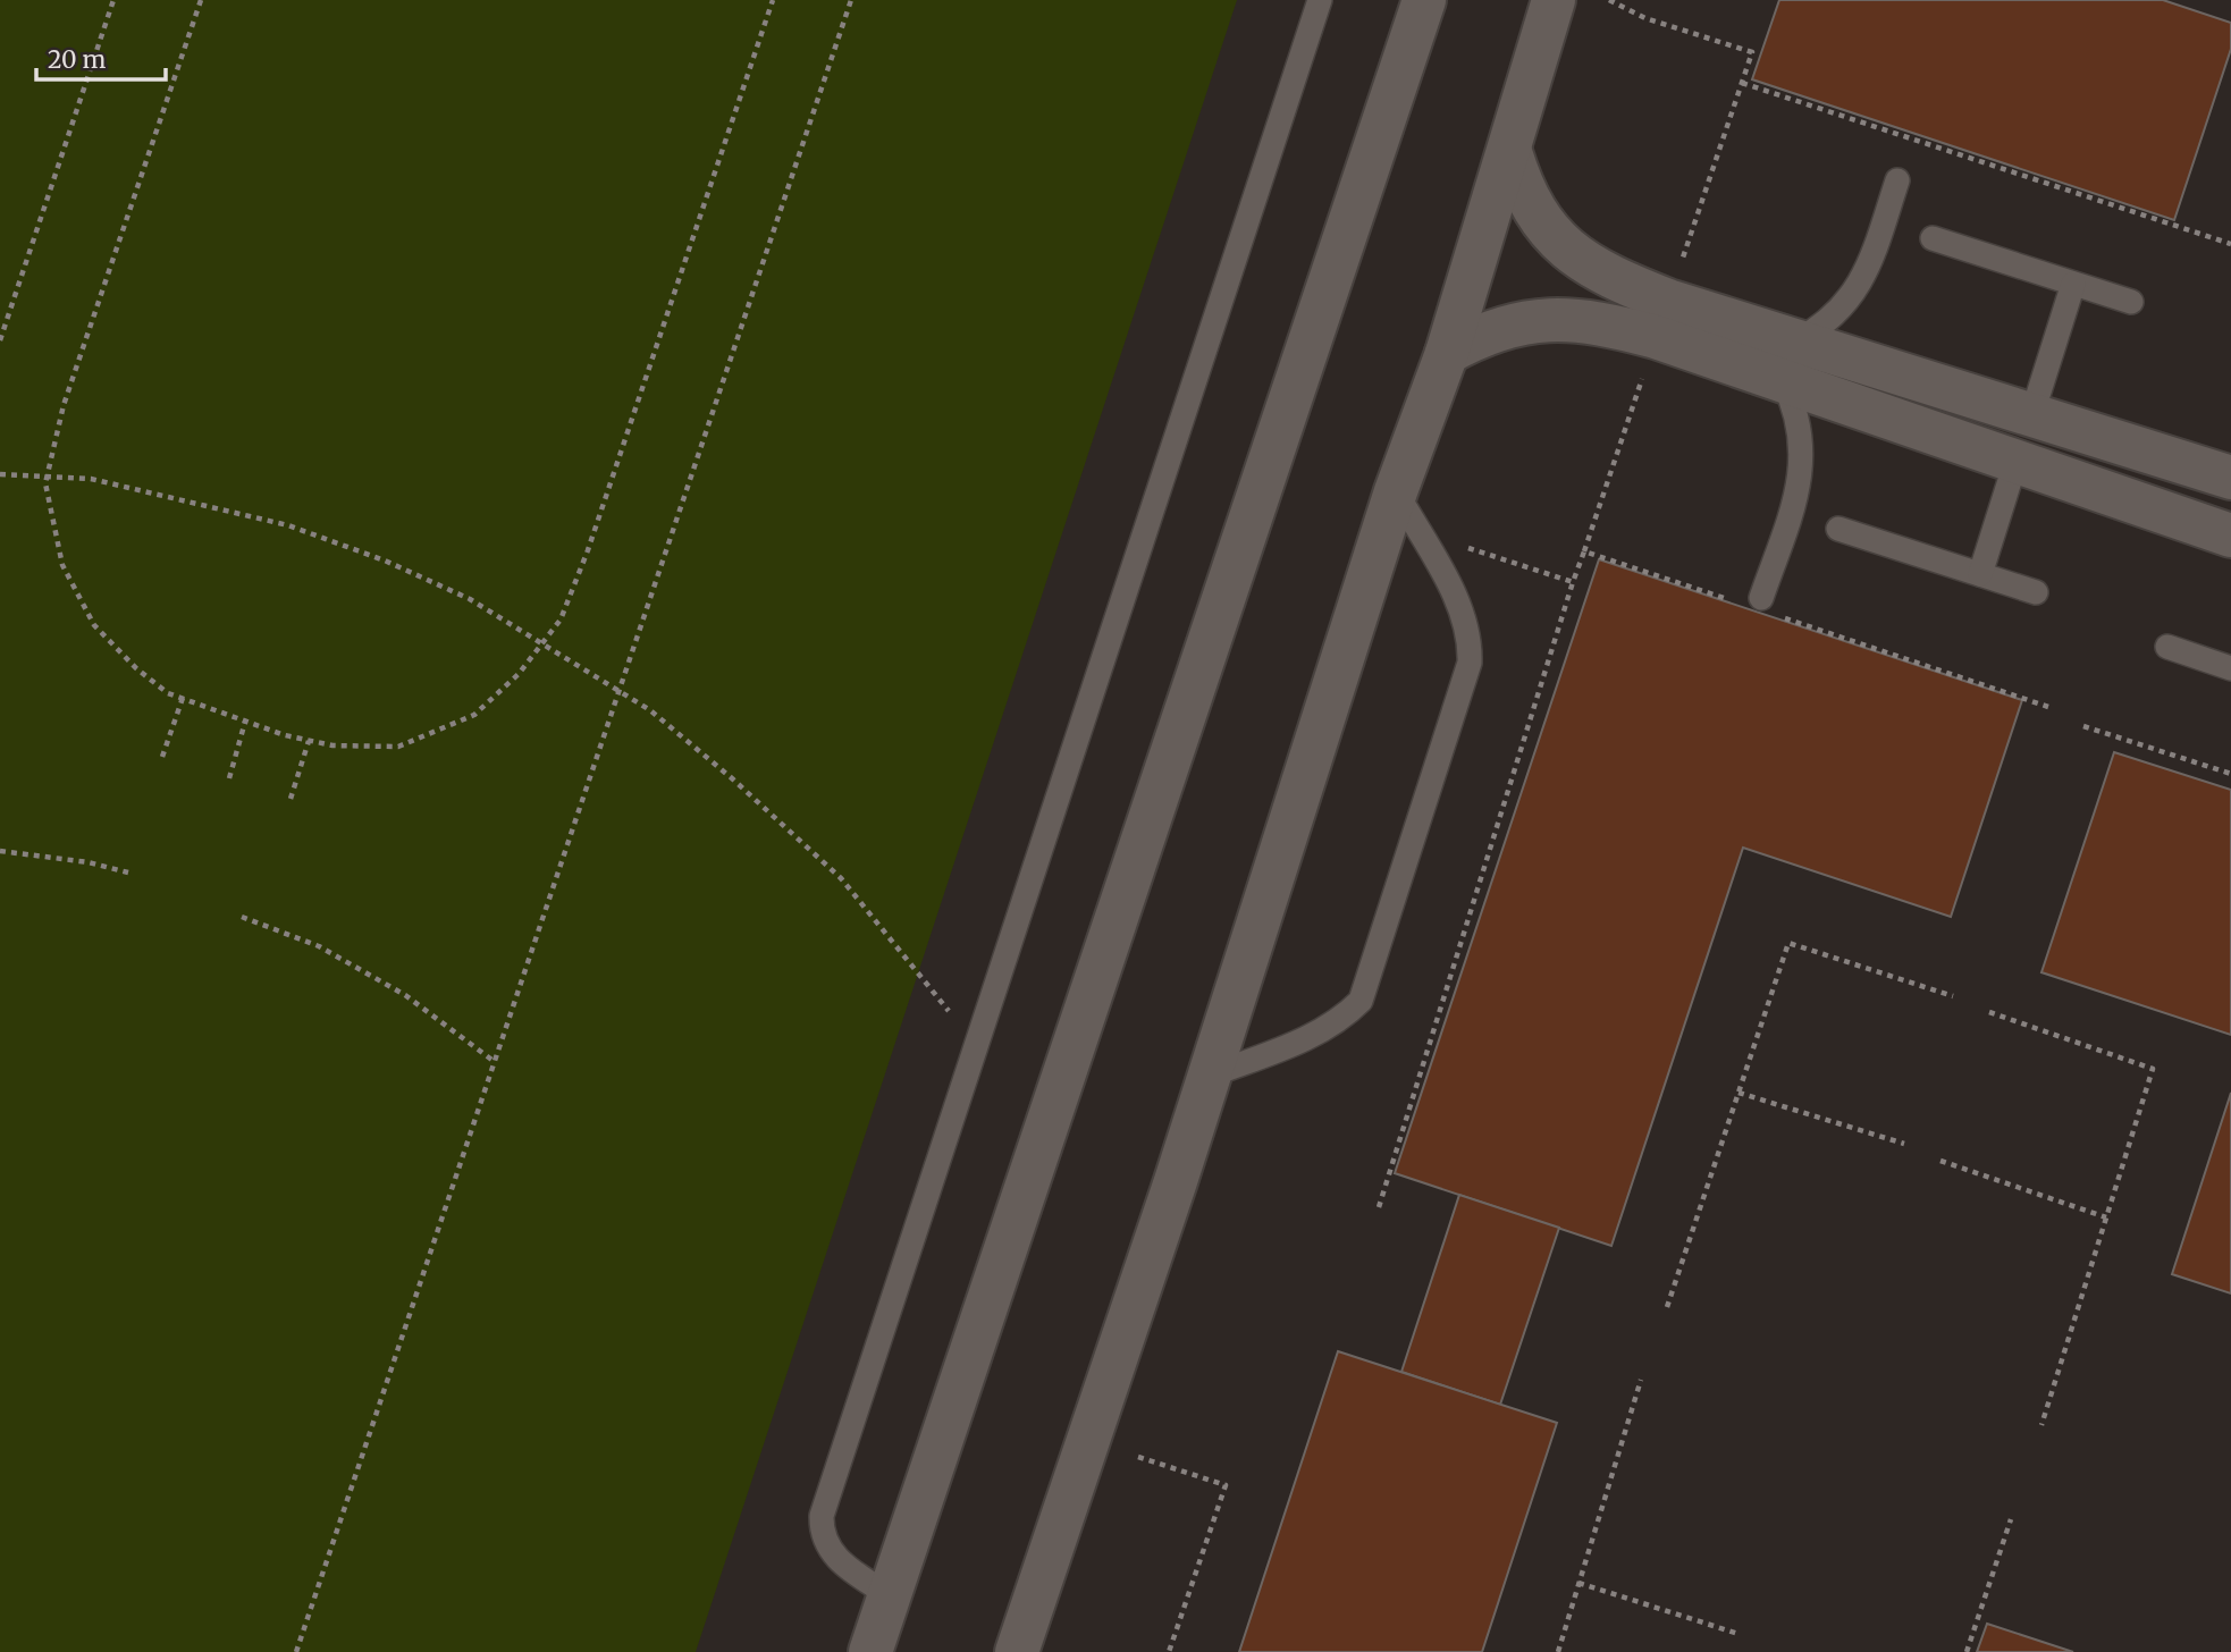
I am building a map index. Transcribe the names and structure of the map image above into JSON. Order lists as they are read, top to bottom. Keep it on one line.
{"scale_bar":"20 m"}
